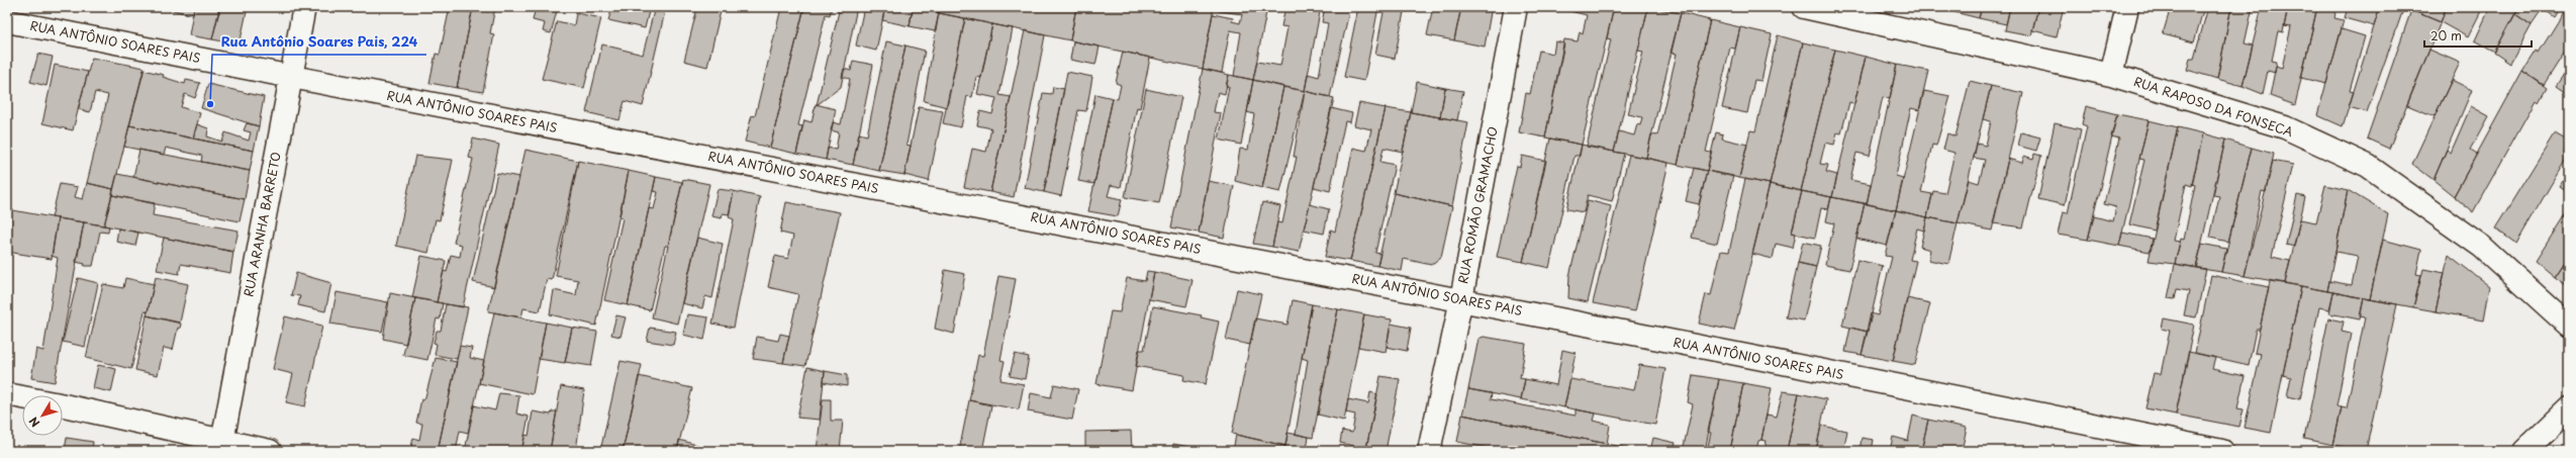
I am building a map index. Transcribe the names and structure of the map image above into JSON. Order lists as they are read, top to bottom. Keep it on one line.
{"streets":{"street":["RUA ANTÔNIO SOARES PAIS","RUA RAPOSO DA FONSECA","RUA ROMÃO GRAMACHO","RUA ARANHA BARRETO"]},"crossings":[["RUA ANTÔNIO SOARES PAIS","RUA ROMÃO GRAMACHO"],["RUA ANTÔNIO SOARES PAIS","RUA ARANHA BARRETO"]],"places":["Rua Antônio Soares Pais, 224"],"scale_bar":"20 m","north":"bottom left"}
